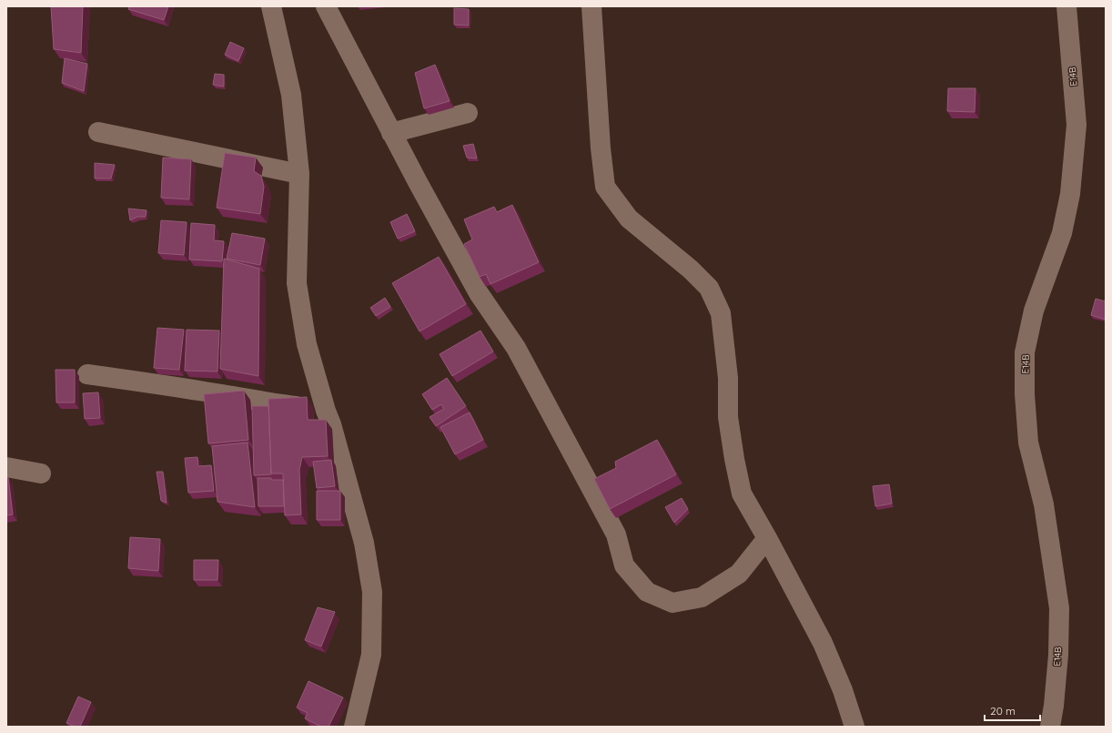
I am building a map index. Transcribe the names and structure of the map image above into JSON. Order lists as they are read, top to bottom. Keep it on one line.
{"streets":{"street":["E14B"]},"scale_bar":"20 m"}
